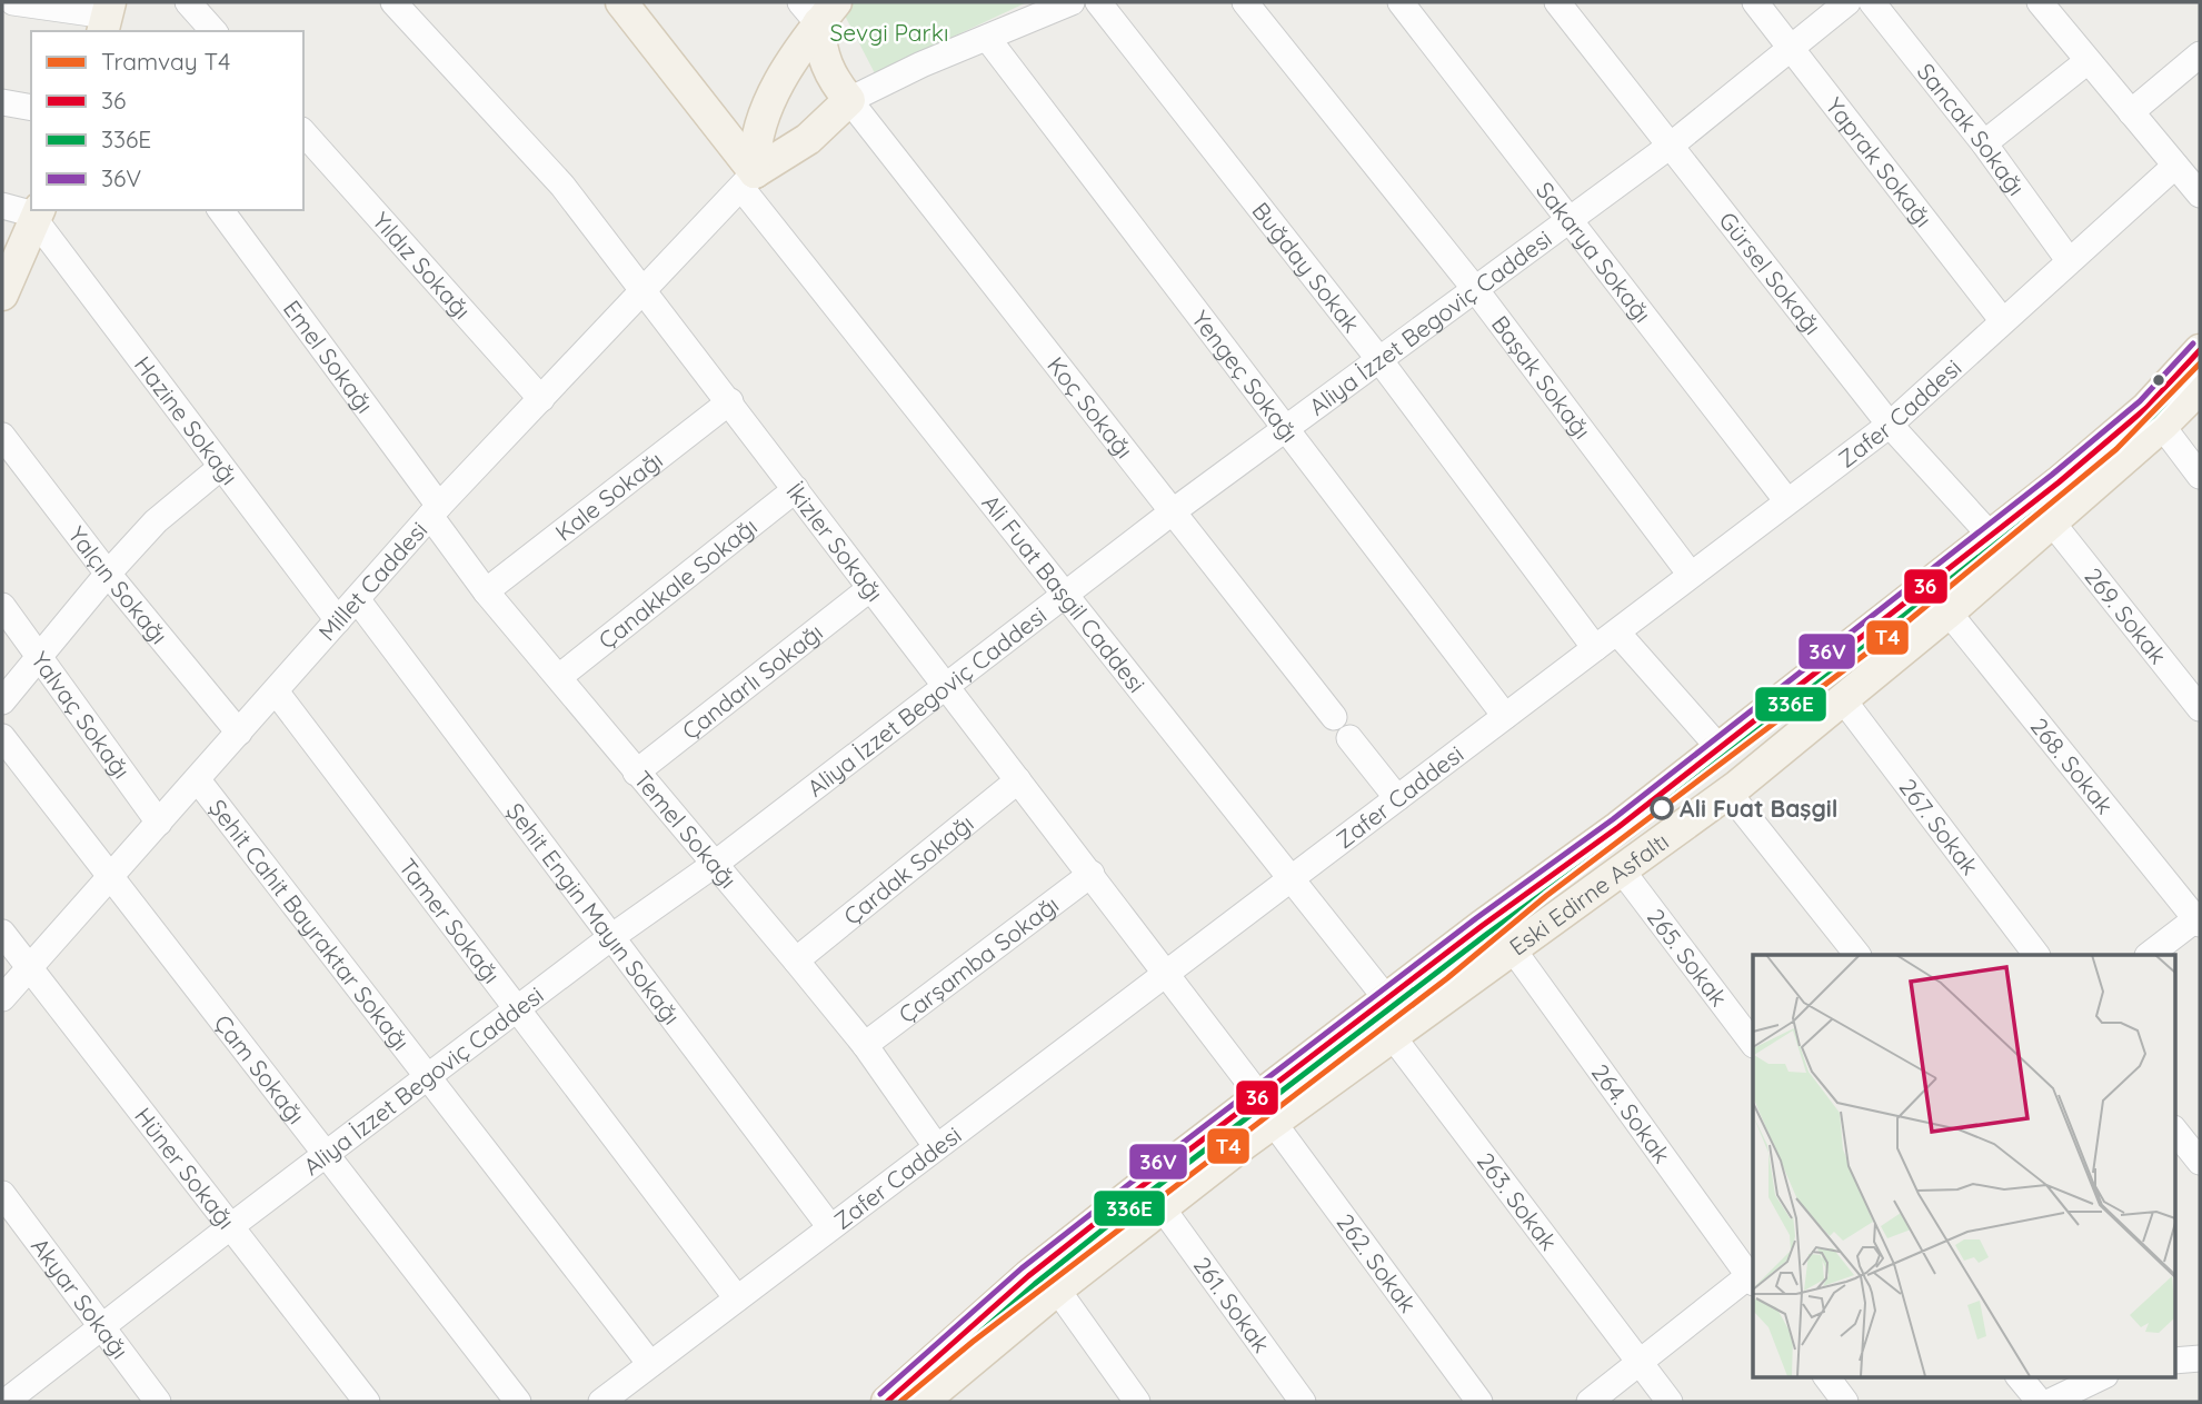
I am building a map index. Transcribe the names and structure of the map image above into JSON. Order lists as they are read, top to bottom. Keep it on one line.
{"streets":{"main road":["Ali Fuat Başgil Caddesi","Eski Edirne Asfaltı"],"street":["Sancak Sokağı","Yaprak Sokağı","Sakarya Sokağı","Yıldız Sokağı","Buğday Sokak","Gürsel Sokağı","Aliya İzzet Begoviç Caddesi","Emel Sokağı","Yengeç Sokağı","Başak Sokağı","Koç Sokağı","Zafer Caddesi","Hazine Sokağı","Kale Sokağı","İkizler Sokağı","Millet Caddesi","Çanakkale Sokağı","Yalçın Sokağı","269. Sokak","Çandarlı Sokağı","Yalvaç Sokağı","268. Sokak","267. Sokak","Temel Sokağı","Çardak Sokağı","Şehit Engin Mayın Sokağı","Tamer Sokağı","Şehit Cahit Bayraktar Sokağı","265. Sokak","Çarşamba Sokağı","Çam Sokağı","264. Sokak","Hüner Sokağı","263. Sokak","262. Sokak","Akyar Sokağı","261. Sokak"]},"crossings":[["Sancak Sokağı","Zafer Caddesi"],["Yaprak Sokağı","Aliya İzzet Begoviç Caddesi"],["Yaprak Sokağı","Zafer Caddesi"],["Sakarya Sokağı","Aliya İzzet Begoviç Caddesi"],["Sakarya Sokağı","Zafer Caddesi"],["Yıldız Sokağı","Millet Caddesi"],["Buğday Sokak","Aliya İzzet Begoviç Caddesi"],["Buğday Sokak","Zafer Caddesi"],["Gürsel Sokağı","Aliya İzzet Begoviç Caddesi"],["Gürsel Sokağı","Zafer Caddesi"],["Gürsel Sokağı","Eski Edirne Asfaltı"],["Aliya İzzet Begoviç Caddesi","Yengeç Sokağı"],["Aliya İzzet Begoviç Caddesi","Başak Sokağı"],["Aliya İzzet Begoviç Caddesi","Koç Sokağı"],["Aliya İzzet Begoviç Caddesi","İkizler Sokağı"],["Aliya İzzet Begoviç Caddesi","Ali Fuat Başgil Caddesi"],["Aliya İzzet Begoviç Caddesi","Temel Sokağı"],["Aliya İzzet Begoviç Caddesi","Şehit Engin Mayın Sokağı"],["Aliya İzzet Begoviç Caddesi","Tamer Sokağı"],["Aliya İzzet Begoviç Caddesi","Şehit Cahit Bayraktar Sokağı"],["Aliya İzzet Begoviç Caddesi","Çam Sokağı"],["Aliya İzzet Begoviç Caddesi","Hüner Sokağı"],["Aliya İzzet Begoviç Caddesi","Akyar Sokağı"],["Emel Sokağı","Millet Caddesi"],["Emel Sokağı","Temel Sokağı"],["Yengeç Sokağı","Zafer Caddesi"],["Başak Sokağı","Zafer Caddesi"],["Zafer Caddesi","İkizler Sokağı"],["Zafer Caddesi","Ali Fuat Başgil Caddesi"],["Zafer Caddesi","Temel Sokağı"],["Zafer Caddesi","Şehit Engin Mayın Sokağı"],["Zafer Caddesi","Tamer Sokağı"],["Zafer Caddesi","Şehit Cahit Bayraktar Sokağı"],["Hazine Sokağı","Millet Caddesi"],["Kale Sokağı","İkizler Sokağı"],["Kale Sokağı","Temel Sokağı"],["İkizler Sokağı","Millet Caddesi"],["İkizler Sokağı","Çanakkale Sokağı"],["İkizler Sokağı","Çandarlı Sokağı"],["İkizler Sokağı","Çardak Sokağı"],["İkizler Sokağı","Eski Edirne Asfaltı"],["İkizler Sokağı","Çarşamba Sokağı"],["İkizler Sokağı","262. Sokak"],["Millet Caddesi","Yalçın Sokağı"],["Millet Caddesi","Ali Fuat Başgil Caddesi"],["Millet Caddesi","Yalvaç Sokağı"],["Millet Caddesi","Temel Sokağı"],["Millet Caddesi","Şehit Engin Mayın Sokağı"],["Millet Caddesi","Tamer Sokağı"],["Millet Caddesi","Şehit Cahit Bayraktar Sokağı"],["Millet Caddesi","Çam Sokağı"],["Millet Caddesi","Hüner Sokağı"],["Çanakkale Sokağı","Temel Sokağı"],["Ali Fuat Başgil Caddesi","Eski Edirne Asfaltı"],["269. Sokak","Eski Edirne Asfaltı"],["Çandarlı Sokağı","Temel Sokağı"],["268. Sokak","Eski Edirne Asfaltı"],["267. Sokak","Eski Edirne Asfaltı"],["Temel Sokağı","Çardak Sokağı"],["Temel Sokağı","Çarşamba Sokağı"],["Eski Edirne Asfaltı","265. Sokak"],["Eski Edirne Asfaltı","264. Sokak"],["Eski Edirne Asfaltı","263. Sokak"],["Eski Edirne Asfaltı","262. Sokak"],["Eski Edirne Asfaltı","261. Sokak"]],"parks":["Sevgi Parkı"],"places":["Ali Fuat Başgil"],"lines":["transit line 36V","transit line 36","tram line T4","transit line 336E"],"legend":["Tramvay T4","36","336E","36V"]}
